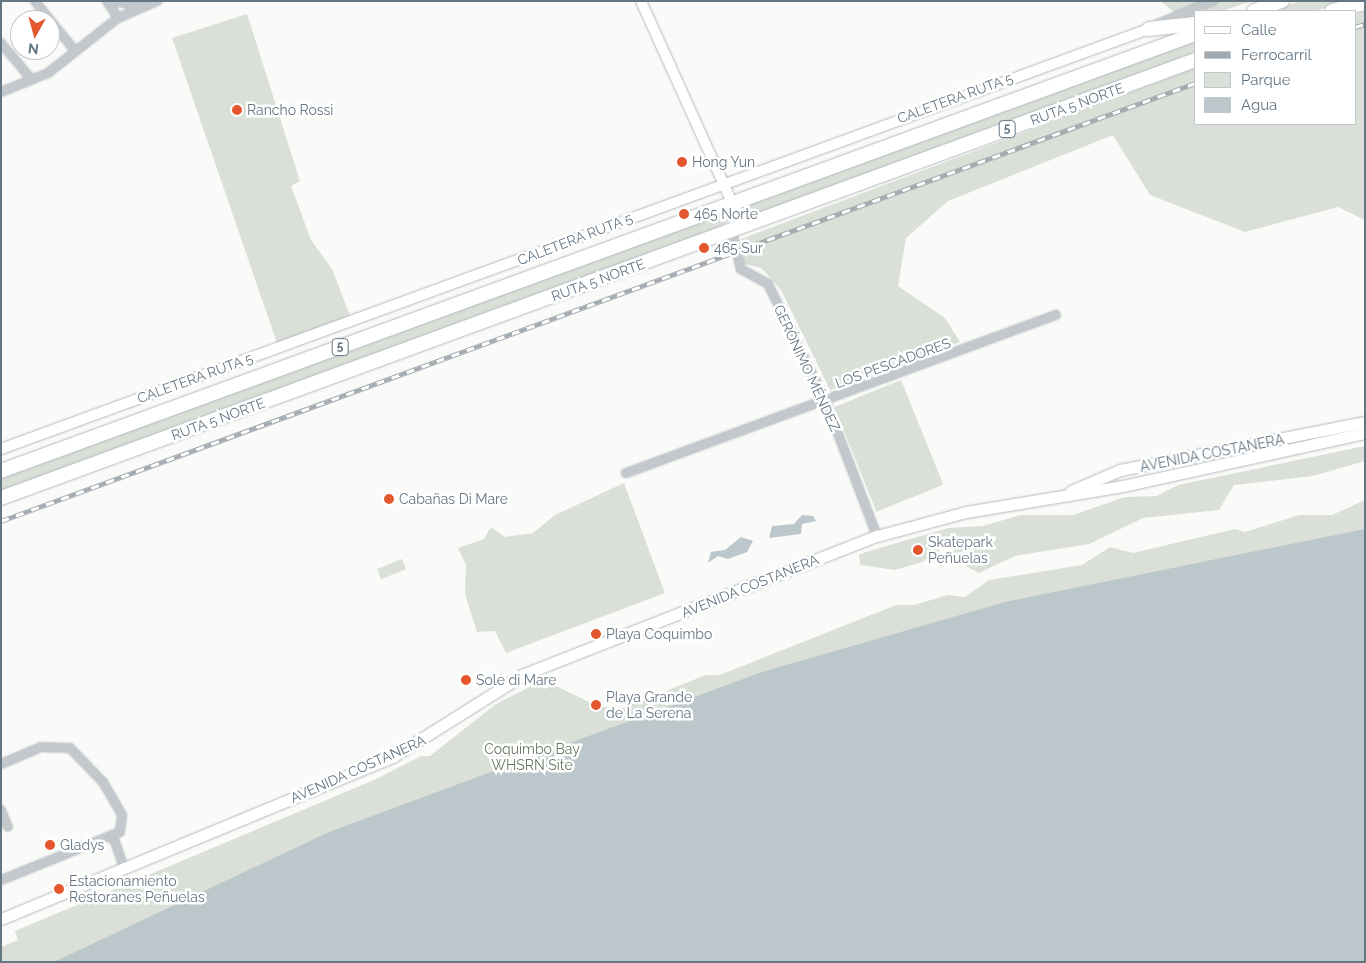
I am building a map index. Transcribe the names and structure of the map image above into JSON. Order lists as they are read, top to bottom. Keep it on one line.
{"streets":{"highway":["RUTA 5 NORTE","5"],"main road":["AVENIDA COSTANERA"],"street":["CALETERA RUTA 5","LOS PESCADORES","GERÓNIMO MÉNDEZ"]},"crossings":[["RUTA 5 NORTE","GERÓNIMO MÉNDEZ"],["LOS PESCADORES","GERÓNIMO MÉNDEZ"],["GERÓNIMO MÉNDEZ","AVENIDA COSTANERA"]],"parks":["Coquimbo Bay WHSRN Site"],"places":["Rancho Rossi","Hong Yun","465 Norte","465 Sur","Cabañas Di Mare","Skatepark Peñuelas","Playa Coquimbo","Sole di Mare","Playa Grande de La Serena","Gladys","Estacionamiento Restoranes Peñuelas"],"legend":["Calle","Ferrocarril","Parque","Agua"],"north":"bottom"}
